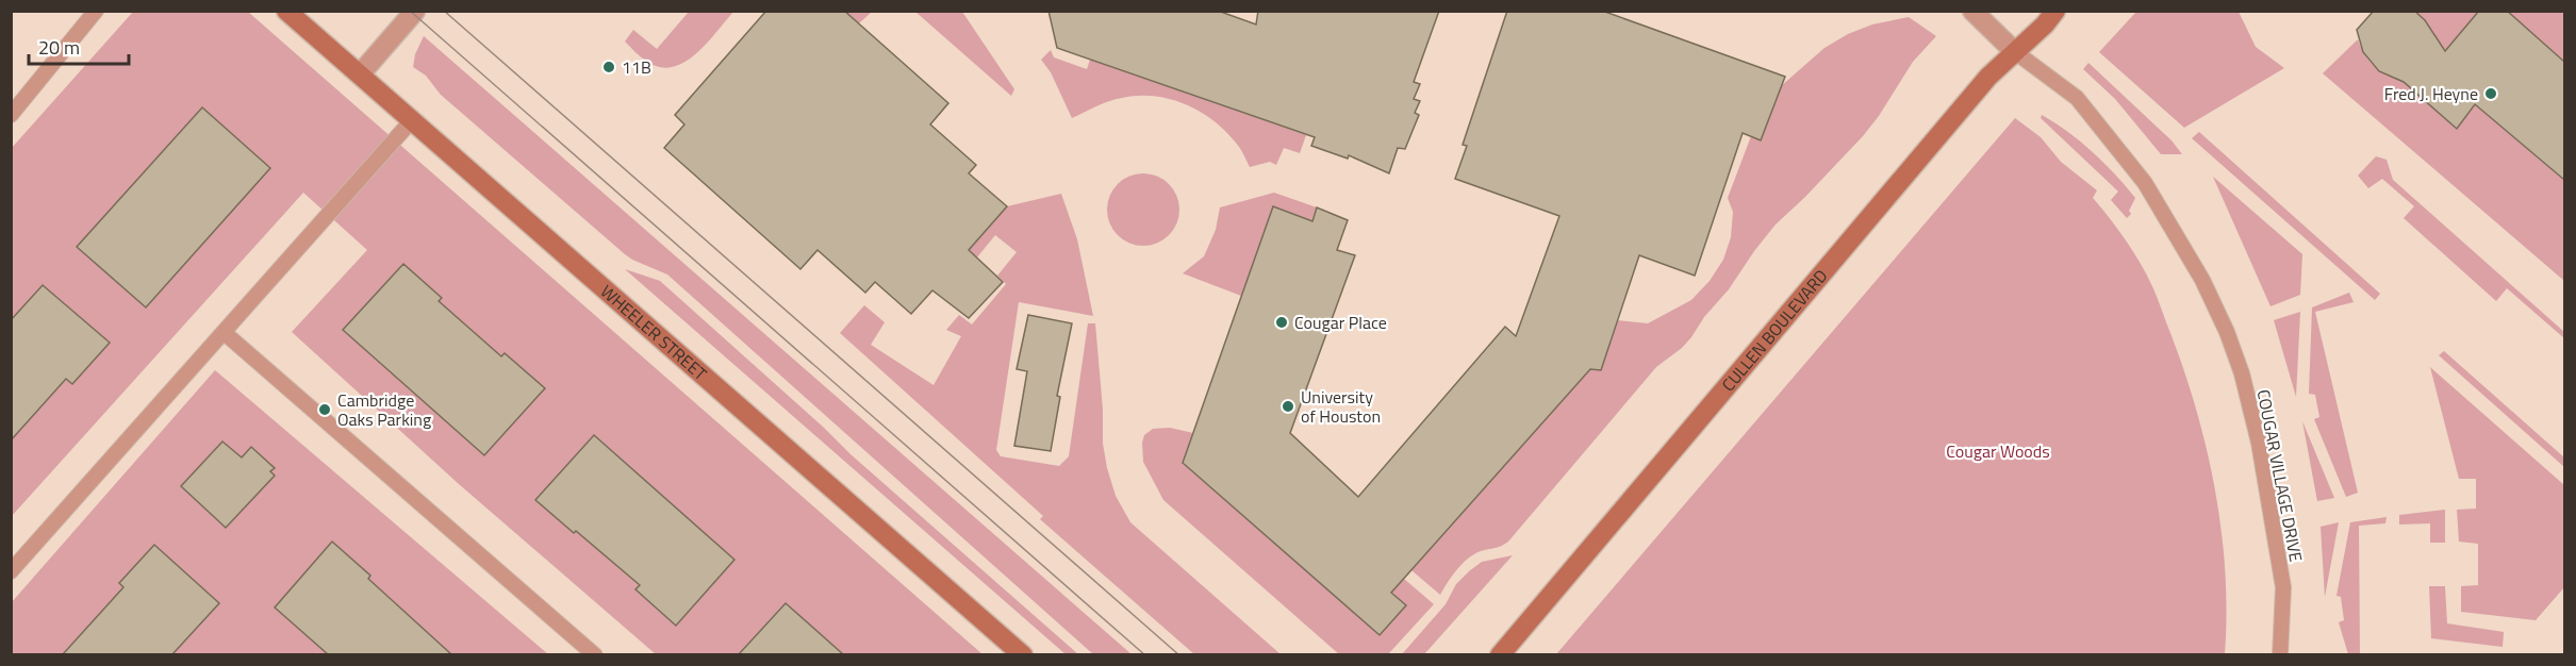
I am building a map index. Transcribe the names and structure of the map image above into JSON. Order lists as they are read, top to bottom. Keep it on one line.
{"streets":{"main road":["CULLEN BOULEVARD","WHEELER STREET"],"lane":["COUGAR VILLAGE DRIVE"]},"crossings":[["CULLEN BOULEVARD","COUGAR VILLAGE DRIVE"]],"parks":["Cougar Woods"],"places":["11B","Fred J. Heyne","Cougar Place","University of Houston","Cambridge Oaks Parking"],"scale_bar":"20 m"}
